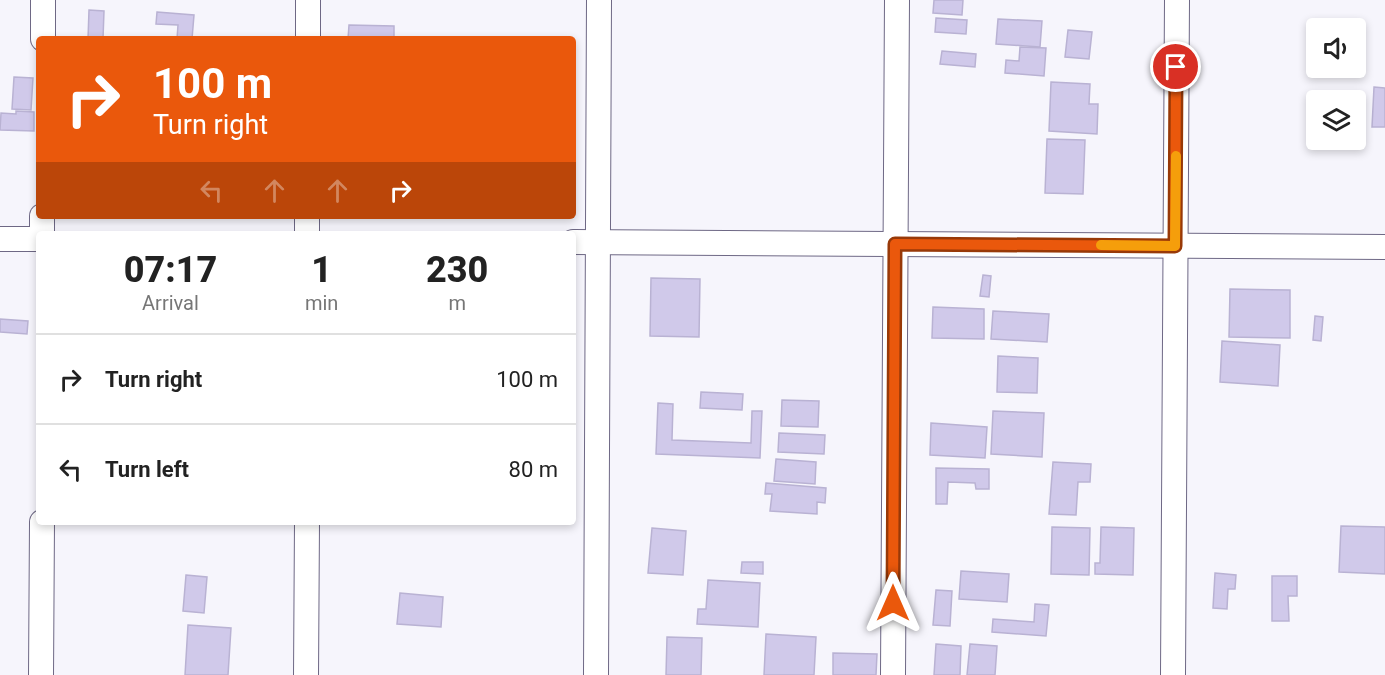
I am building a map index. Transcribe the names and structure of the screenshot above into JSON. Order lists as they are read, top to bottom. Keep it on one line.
{"page":{"turn":["100 m","Turn right"],"eta":["07:17","Arrival","1","min","230","m"],"list":[{"name":"Turn right","value":"100 m"},{"name":"Turn left","value":"80 m"}]}}
